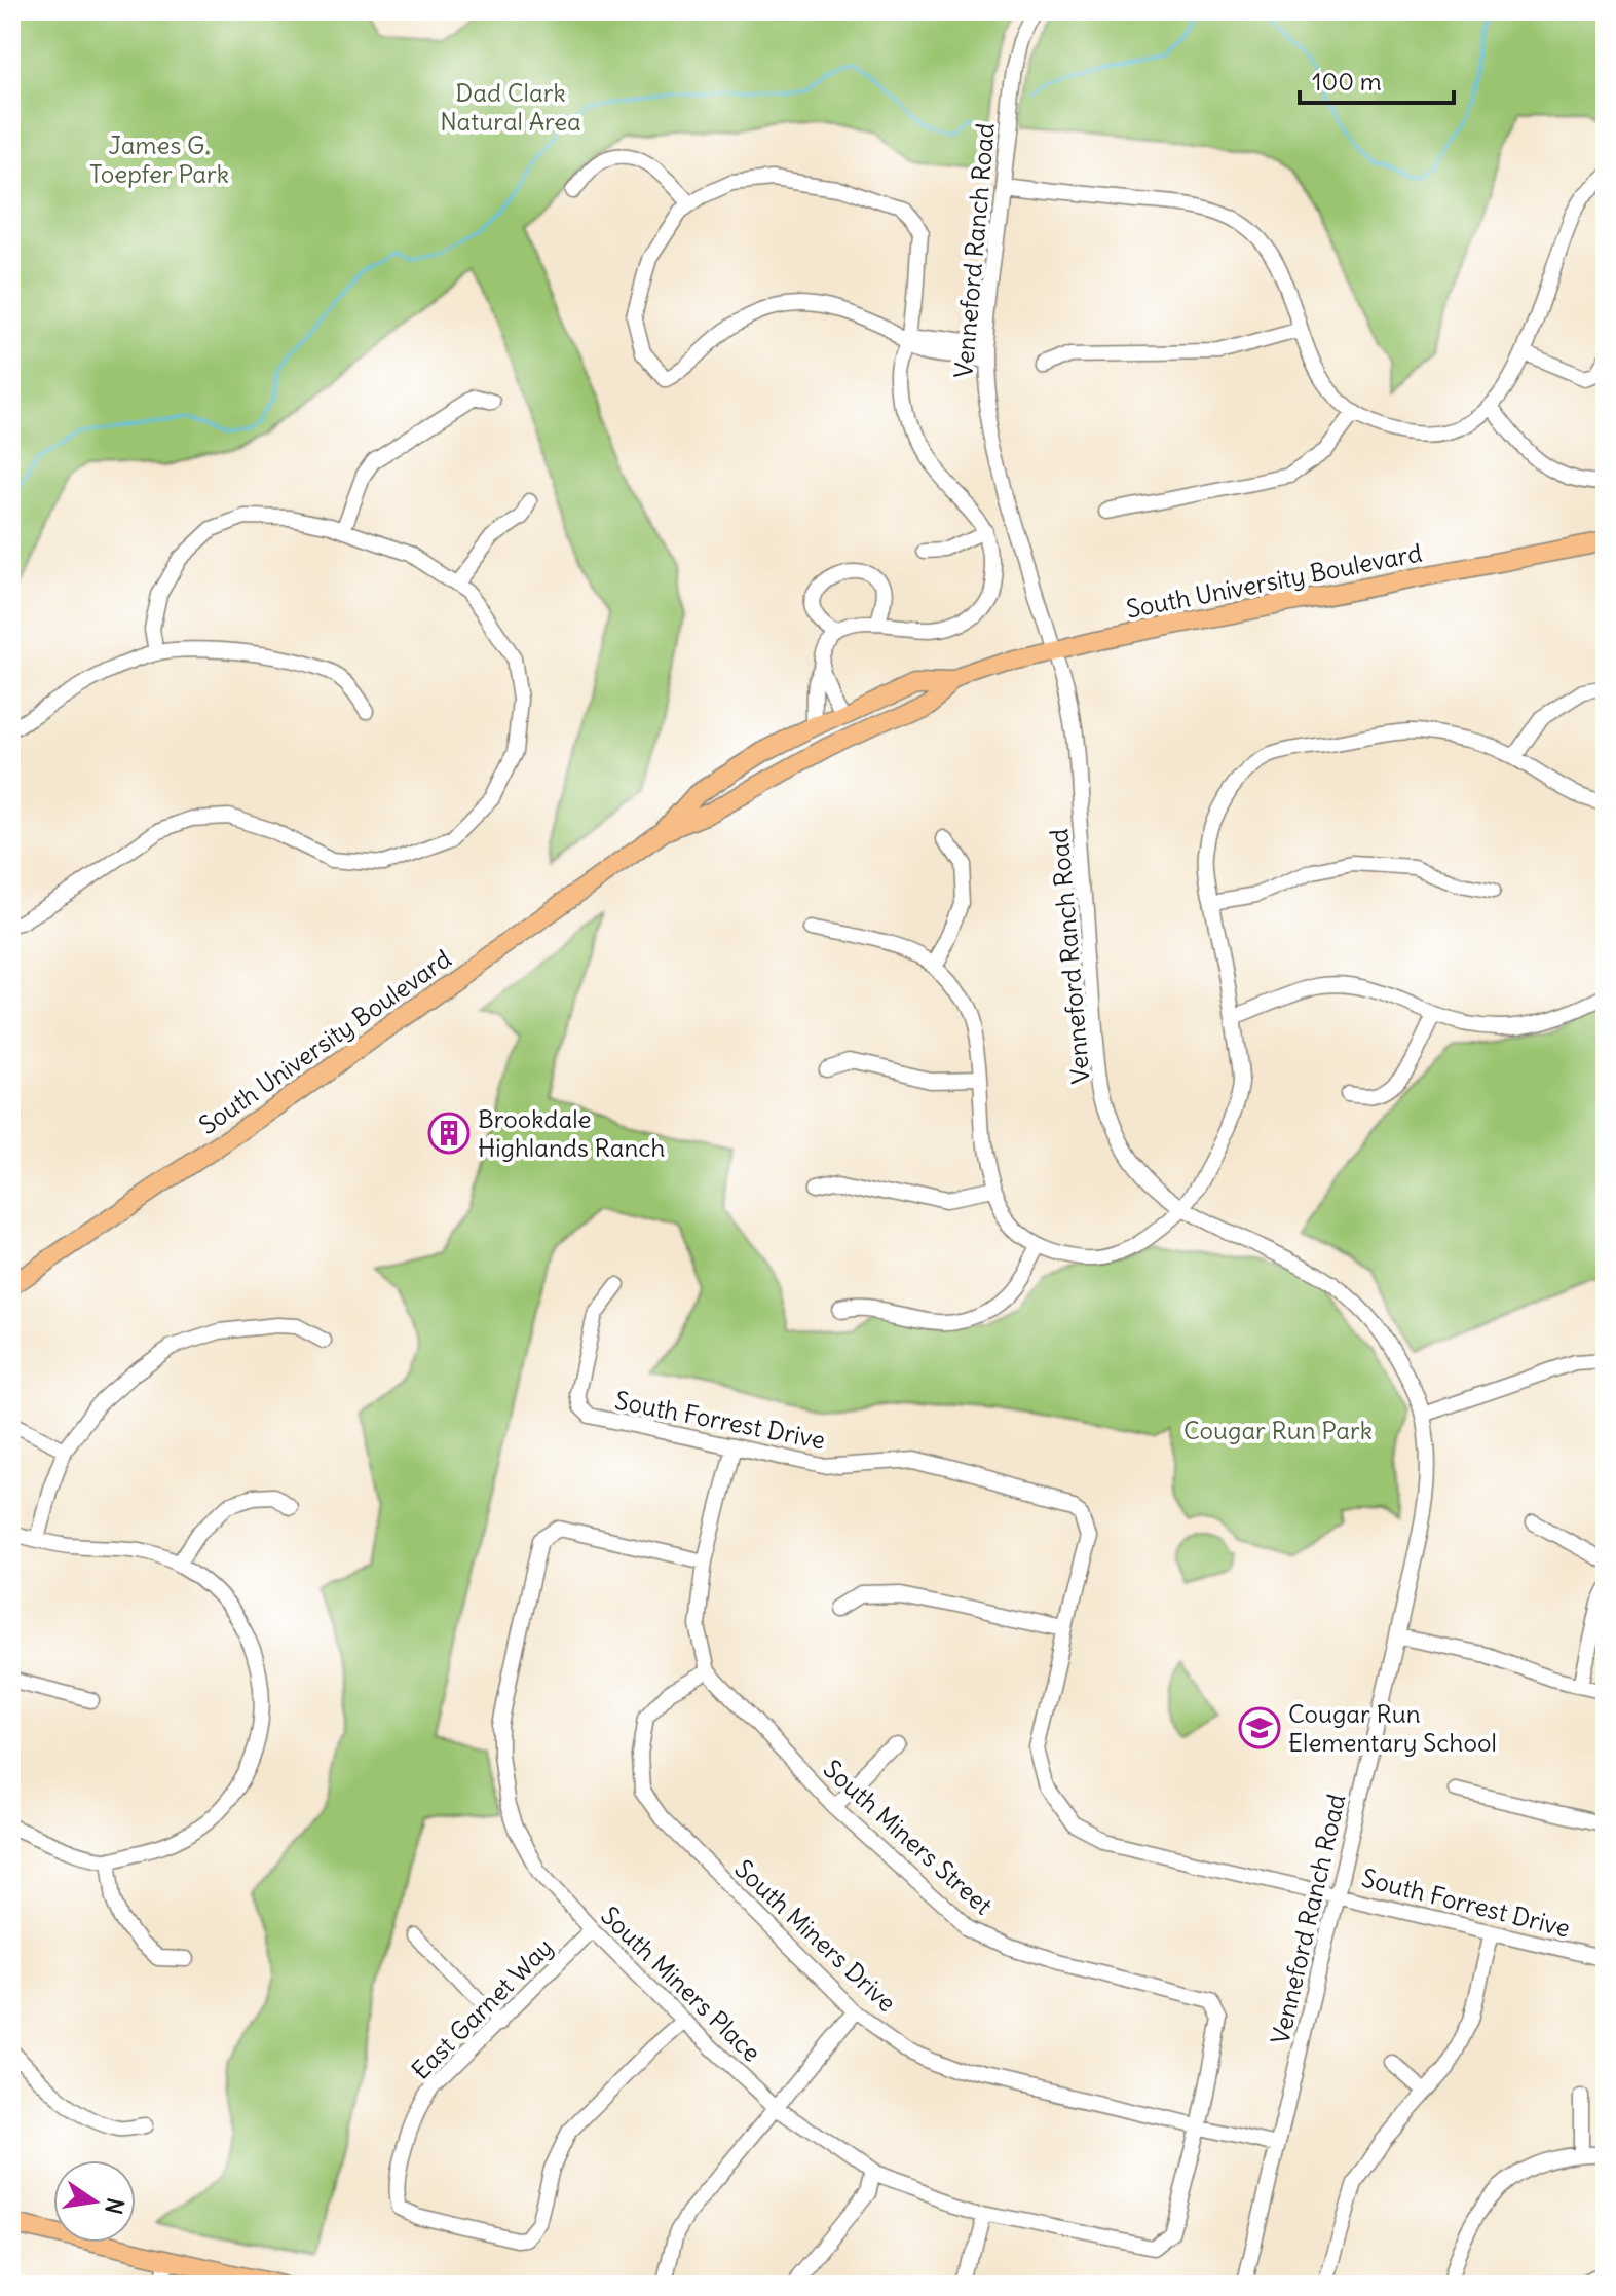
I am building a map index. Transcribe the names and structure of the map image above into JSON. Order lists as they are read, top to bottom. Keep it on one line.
{"streets":{"main road":["South University Boulevard"],"street":["Venneford Ranch Road","South Forrest Drive","South Miners Street","South Miners Drive","South Miners Place","East Garnet Way"]},"crossings":[["Venneford Ranch Road","South University Boulevard"],["Venneford Ranch Road","South Forrest Drive"],["Venneford Ranch Road","South Miners Drive"],["South Miners Street","South Miners Drive"],["South Miners Street","South Miners Place"],["South Miners Drive","South Miners Place"],["South Miners Place","East Garnet Way"]],"parks":["Dad Clark Natural Area","James G. Toepfer Park","Cougar Run Park"],"places":{"building":["Brookdale Highlands Ranch"],"school or university":["Cougar Run Elementary School"]},"scale_bar":"100 m","north":"right"}
